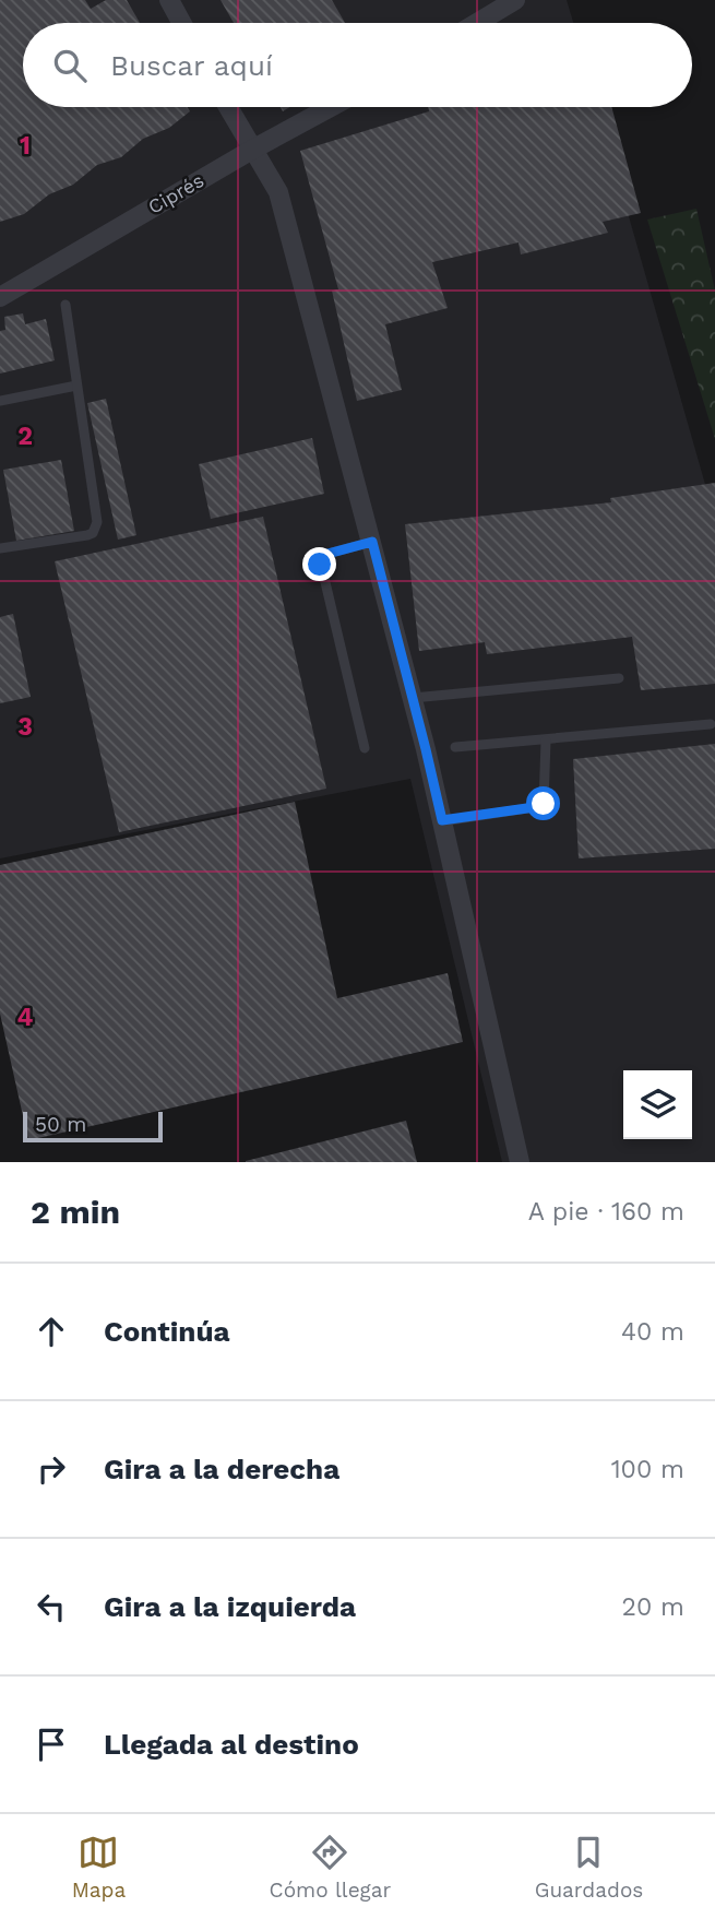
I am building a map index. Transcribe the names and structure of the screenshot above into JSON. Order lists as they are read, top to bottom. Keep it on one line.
{"streets":{"street":["Ciprés"]},"scale_bar":"50 m","page":{"search":"Buscar aquí","scale":"50 m","heading":["2 min","A pie · 160 m"],"list":[["Continúa","40 m"],["Gira a la derecha","100 m"],["Gira a la izquierda","20 m"],"Llegada al destino"],"nav":["Mapa","Cómo llegar","Guardados"]},"grid":{"rows":["1","2","3","4"]}}
